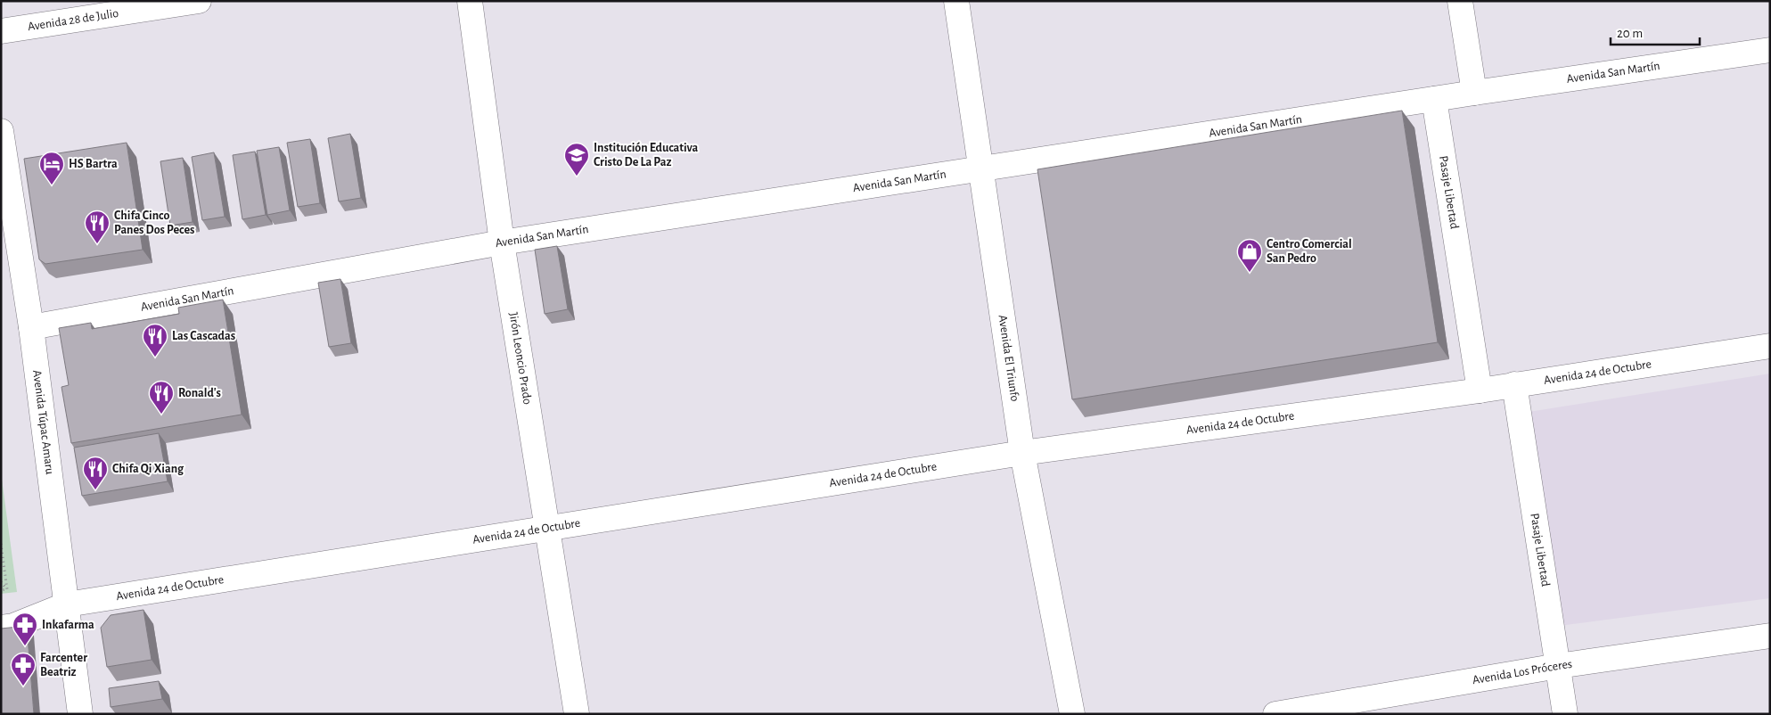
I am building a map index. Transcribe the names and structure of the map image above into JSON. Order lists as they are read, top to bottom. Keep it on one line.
{"streets":{"street":["Avenida 28 de Julio","Avenida San Martín","Pasaje Libertad","Jirón Leoncio Prado","Avenida El Triunfo","Avenida 24 de Octubre","Avenida Túpac Amaru","Avenida Los Próceres"]},"crossings":[["Avenida San Martín","Pasaje Libertad"],["Avenida San Martín","Jirón Leoncio Prado"],["Avenida San Martín","Avenida El Triunfo"],["Avenida San Martín","Avenida Túpac Amaru"],["Pasaje Libertad","Avenida 24 de Octubre"],["Pasaje Libertad","Avenida Los Próceres"],["Jirón Leoncio Prado","Avenida 24 de Octubre"],["Avenida El Triunfo","Avenida 24 de Octubre"],["Avenida 24 de Octubre","Avenida Túpac Amaru"]],"places":{"school or university":["Institución Educativa Cristo De La Paz"],"hotel":["HS Bartra"],"restaurant":["Chifa Cinco Panes Dos Peces","Las Cascadas","Ronald's","Chifa Qi Xiang"],"shop":["Centro Comercial San Pedro"],"pharmacy":["Inkafarma","Farcenter Beatriz"]},"scale_bar":"20 m"}
